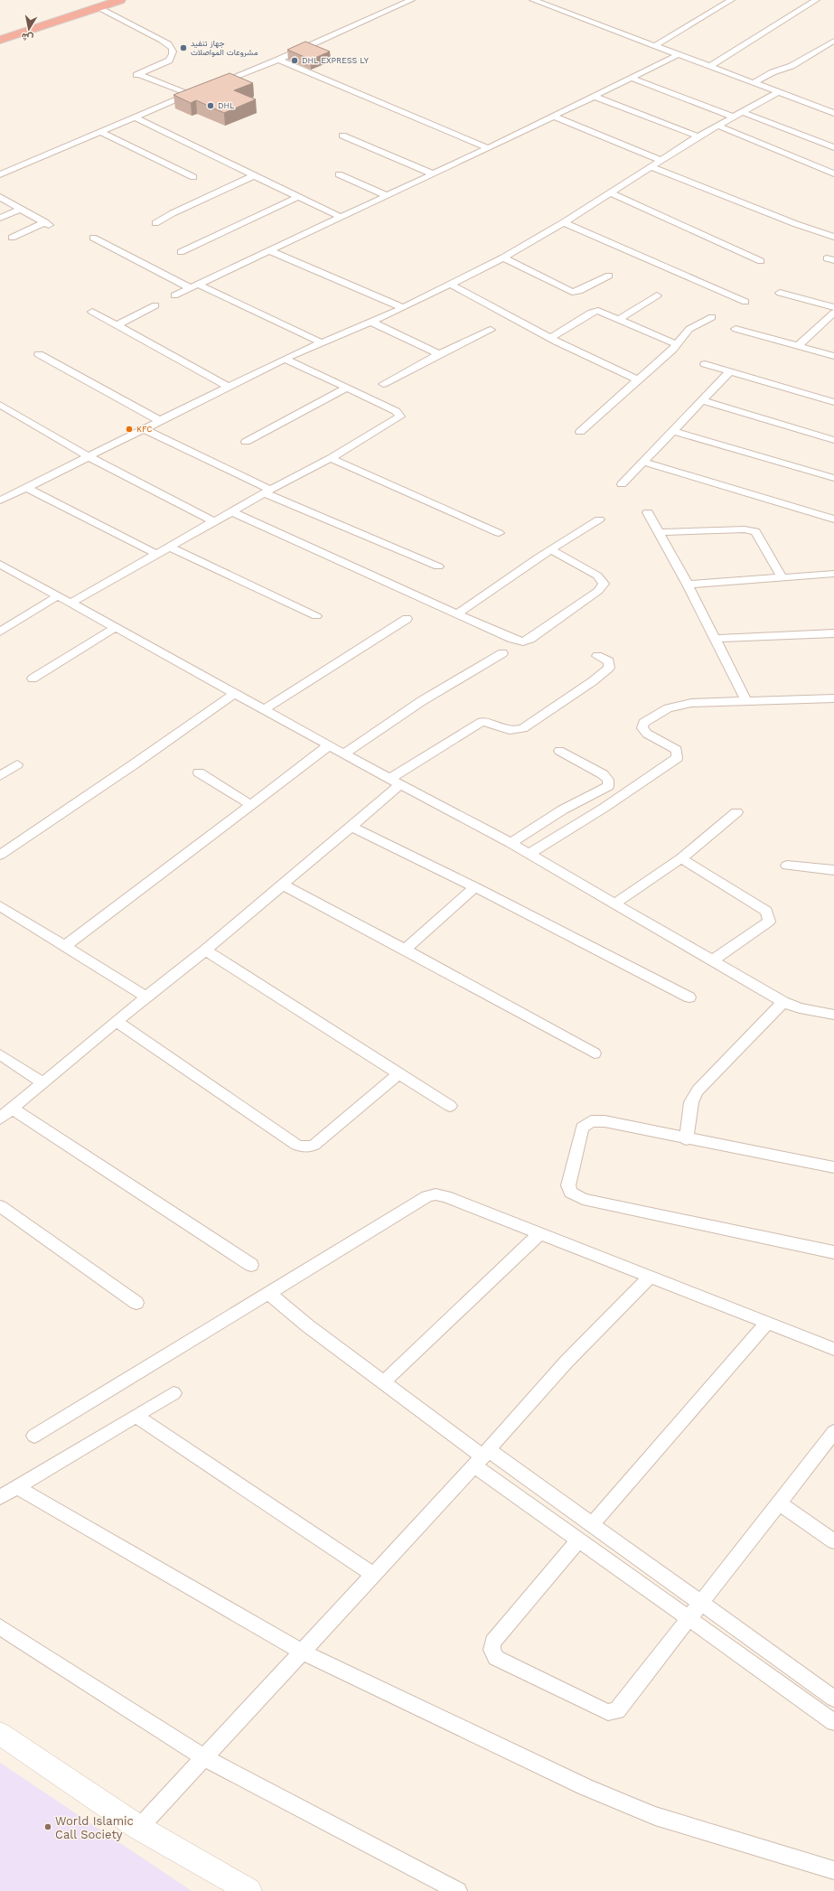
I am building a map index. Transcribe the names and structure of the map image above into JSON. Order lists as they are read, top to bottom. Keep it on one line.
{"places":["جهاز تنفيد مشروعات المواصلات","DHL EXPRESS LY","DHL","KFC","World Islamic Call Society"],"north":"bottom"}
